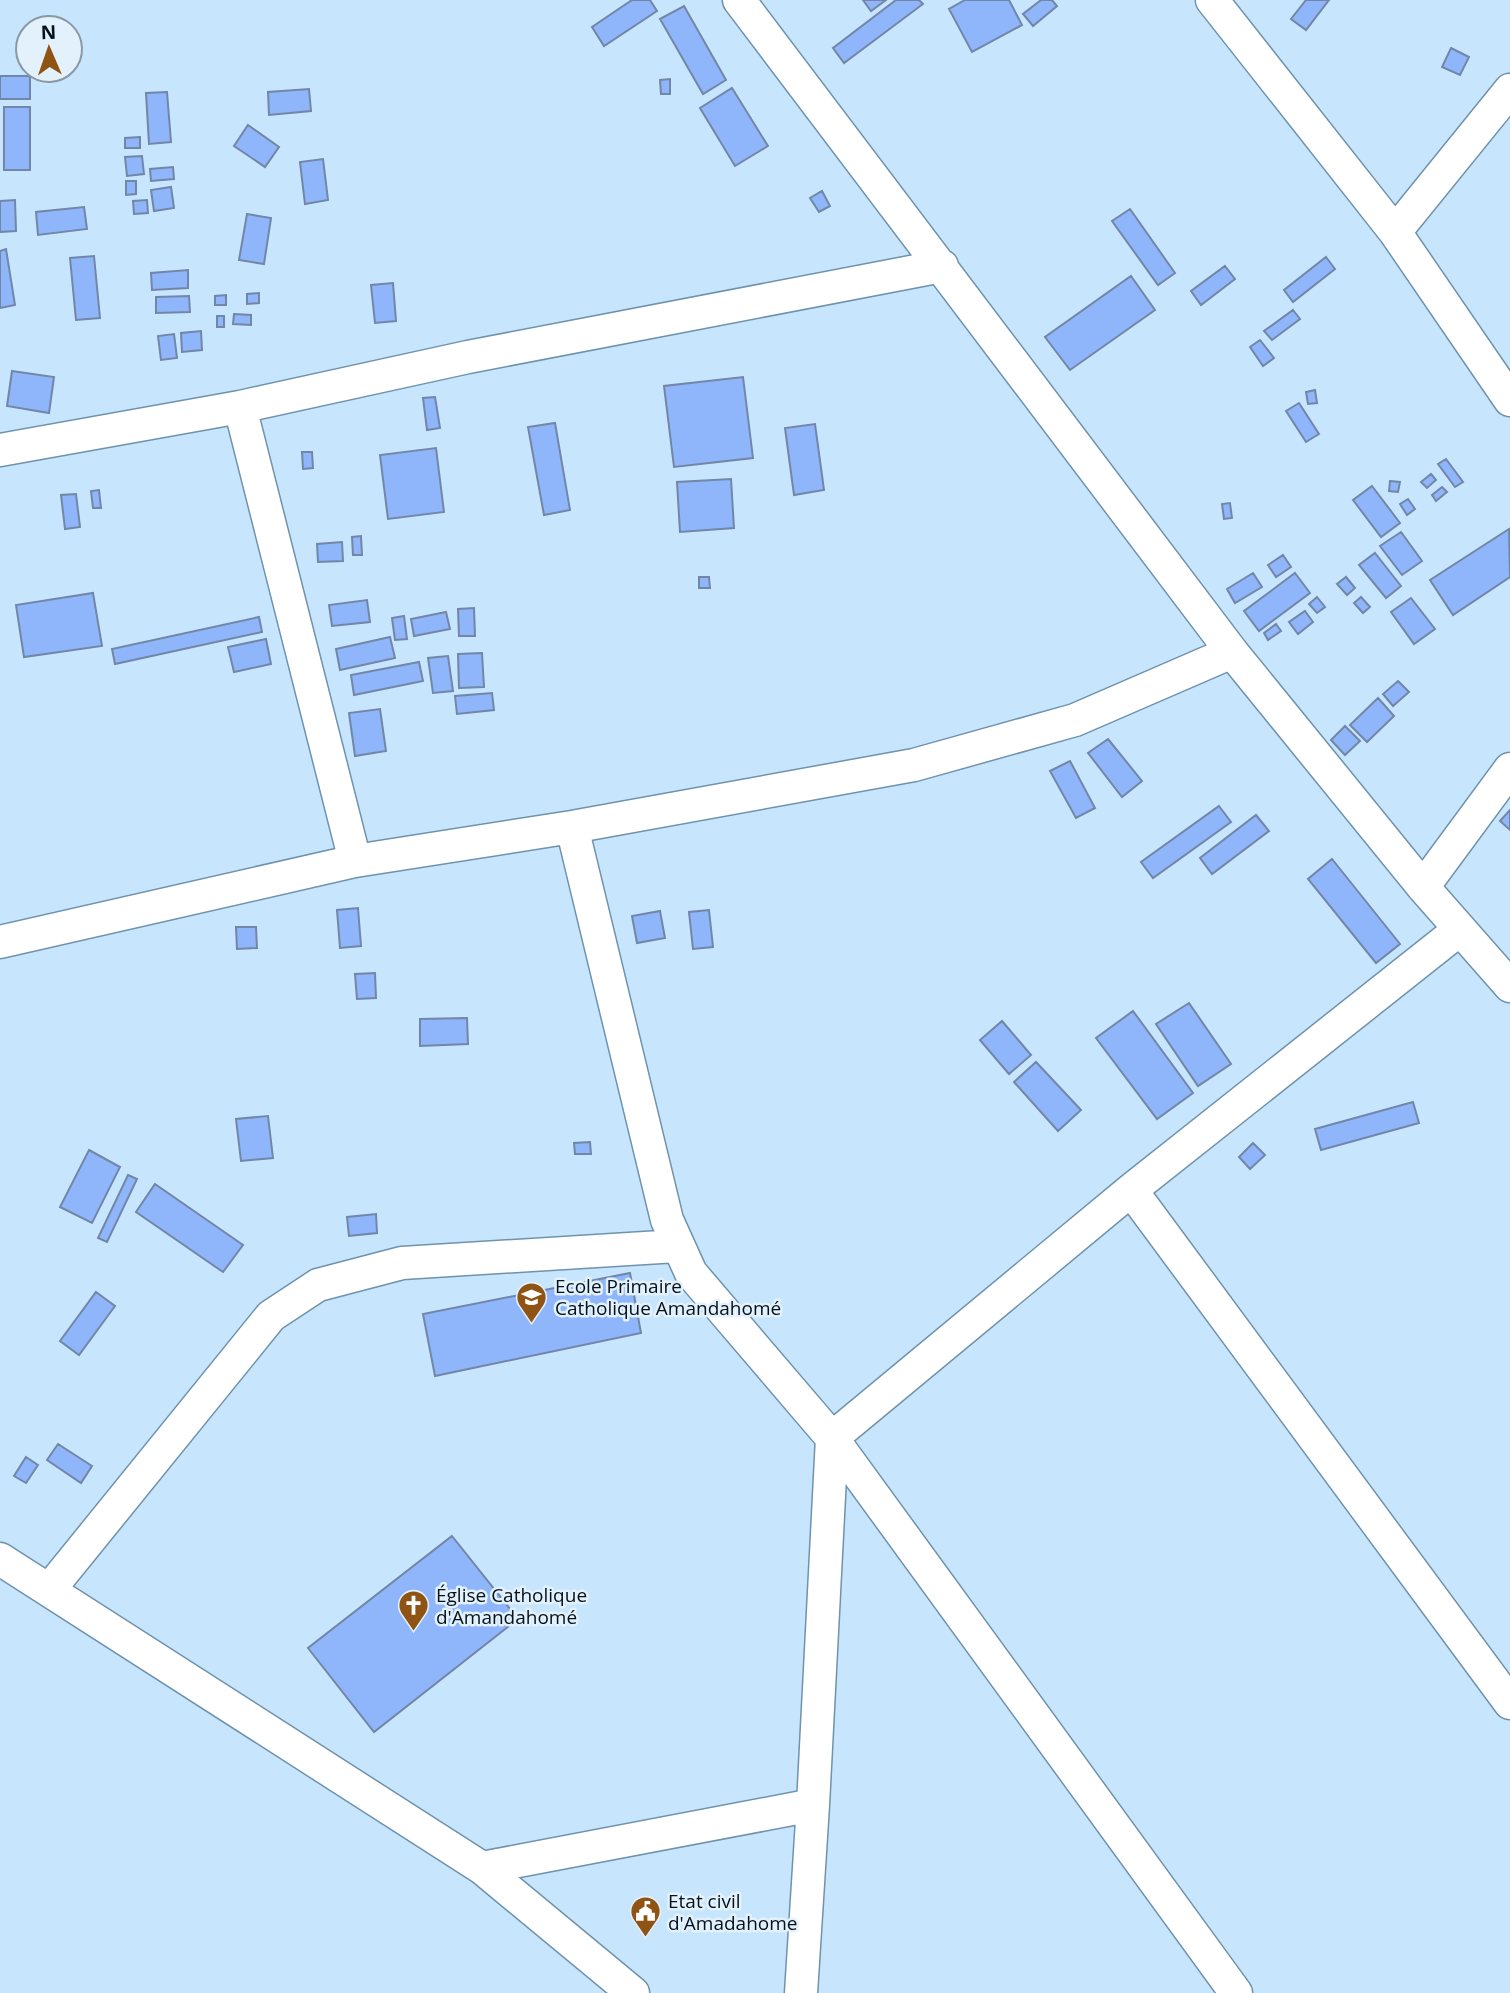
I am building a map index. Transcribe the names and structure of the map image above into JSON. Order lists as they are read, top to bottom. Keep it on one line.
{"places":{"school or university":["Ecole Primaire Catholique Amandahomé"],"church":["Église Catholique d'Amandahomé"],"public building":["Etat civil d'Amadahome"]},"north":"top"}
